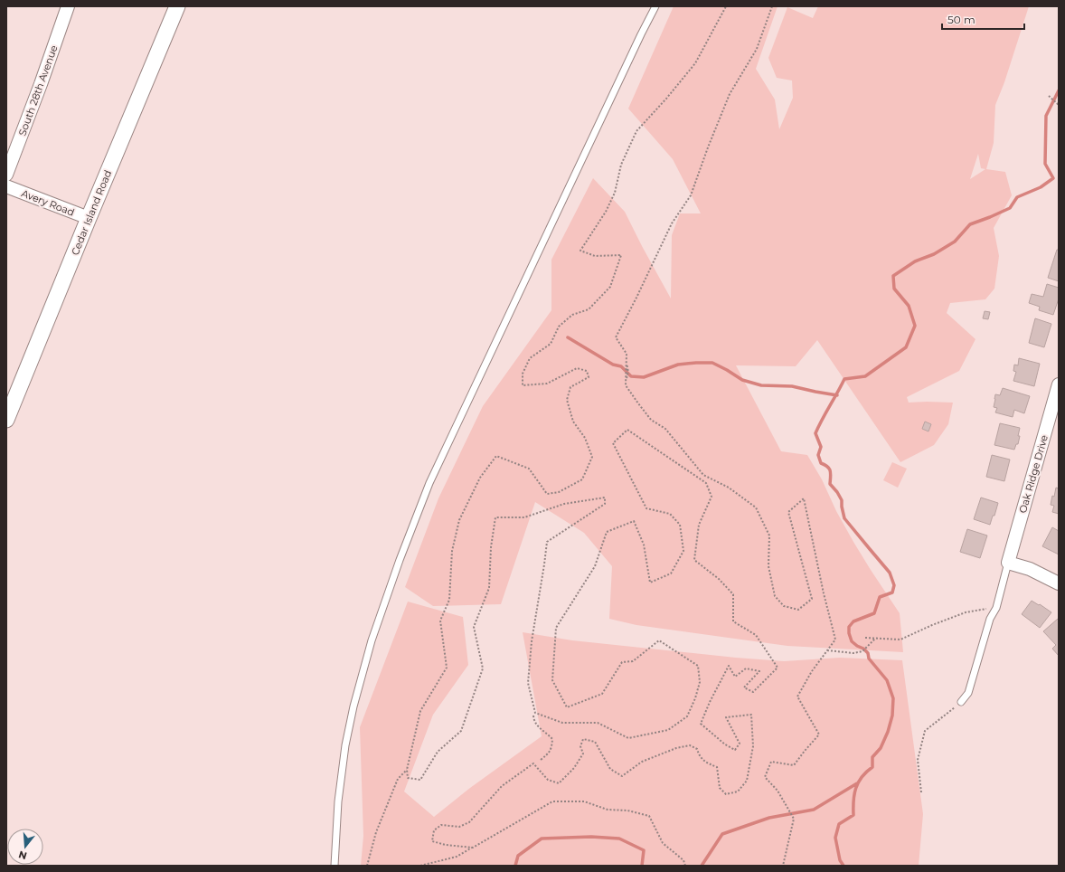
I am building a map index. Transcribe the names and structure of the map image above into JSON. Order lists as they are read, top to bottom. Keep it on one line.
{"streets":{"street":["South 28th Avenue","Avery Road","Cedar Island Road","Oak Ridge Drive"]},"crossings":[["Avery Road","Cedar Island Road"]],"scale_bar":"50 m","north":"bottom"}
